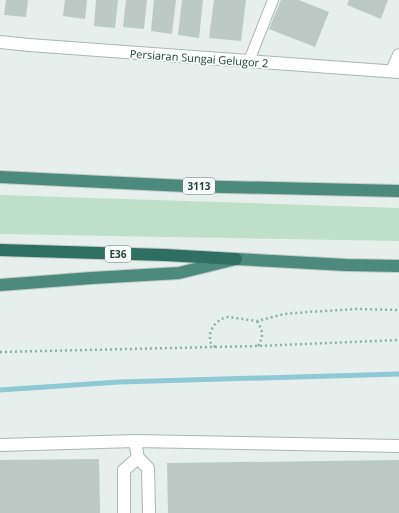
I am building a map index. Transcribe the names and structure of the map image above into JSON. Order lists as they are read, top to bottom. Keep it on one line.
{"streets":{"highway":["3113","E36"],"street":["Persiaran Sungai Gelugor 2"]}}
